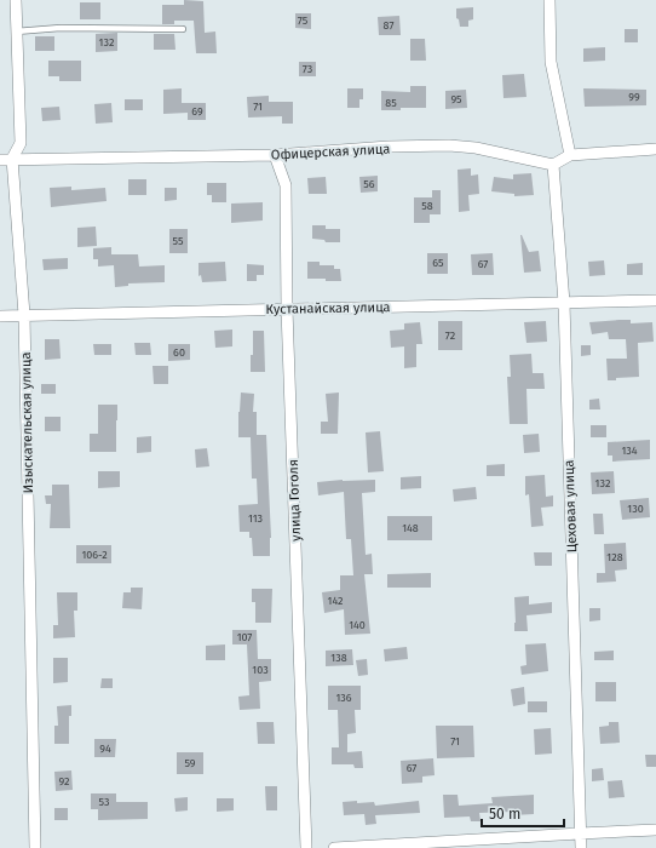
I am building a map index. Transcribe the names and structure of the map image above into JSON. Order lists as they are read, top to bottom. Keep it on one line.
{"streets":{"street":["Офицерская улица","Кустанайская улица","Изыскательская улица","улица Гоголя","Цеховая улица"]},"crossings":[["Офицерская улица","Изыскательская улица"],["Офицерская улица","улица Гоголя"],["Офицерская улица","Цеховая улица"],["Кустанайская улица","Изыскательская улица"],["Кустанайская улица","улица Гоголя"],["Кустанайская улица","Цеховая улица"]],"house_numbers":["75","87","132","73","99","95","85","71","69","56","58","55","65","67","72","60","134","132","130","113","148","106-2","128","142","140","107","138","103","136","71","94","59","67","92","53"],"scale_bar":"50 m"}
